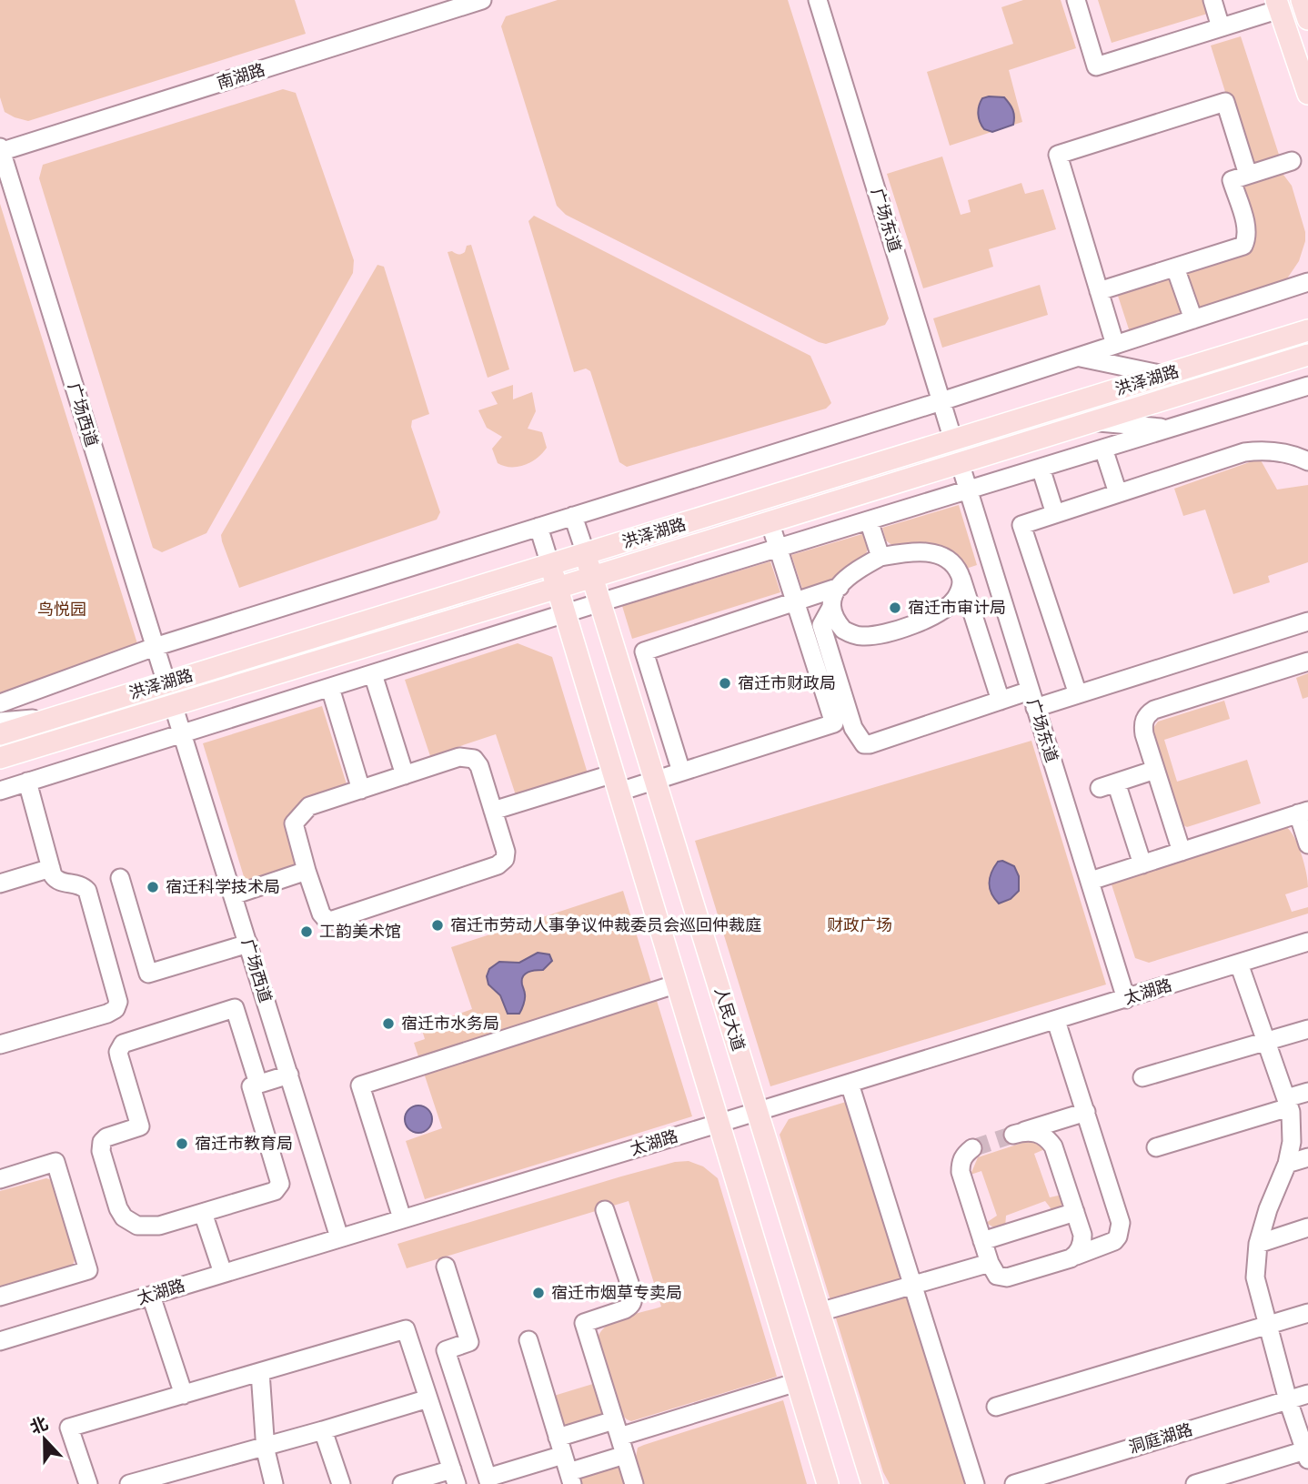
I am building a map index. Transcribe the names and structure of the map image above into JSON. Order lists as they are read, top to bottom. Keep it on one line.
{"streets":{"main road":["洪泽湖路","人民大道"],"street":["南湖路","广场东道","广场西道","太湖路","洞庭湖路"]},"crossings":[["南湖路","广场西道"],["广场东道","洪泽湖路"],["广场东道","太湖路"],["洪泽湖路","广场西道"],["洪泽湖路","人民大道"],["广场西道","太湖路"],["太湖路","人民大道"]],"parks":["鸟悦园","财政广场"],"places":["宿迁市审计局","宿迁市财政局","宿迁科学技术局","宿迁市劳动人事争议仲裁委员会巡回仲裁庭","工韵美术馆","宿迁市水务局","宿迁市教育局","宿迁市烟草专卖局"],"north":"top"}
